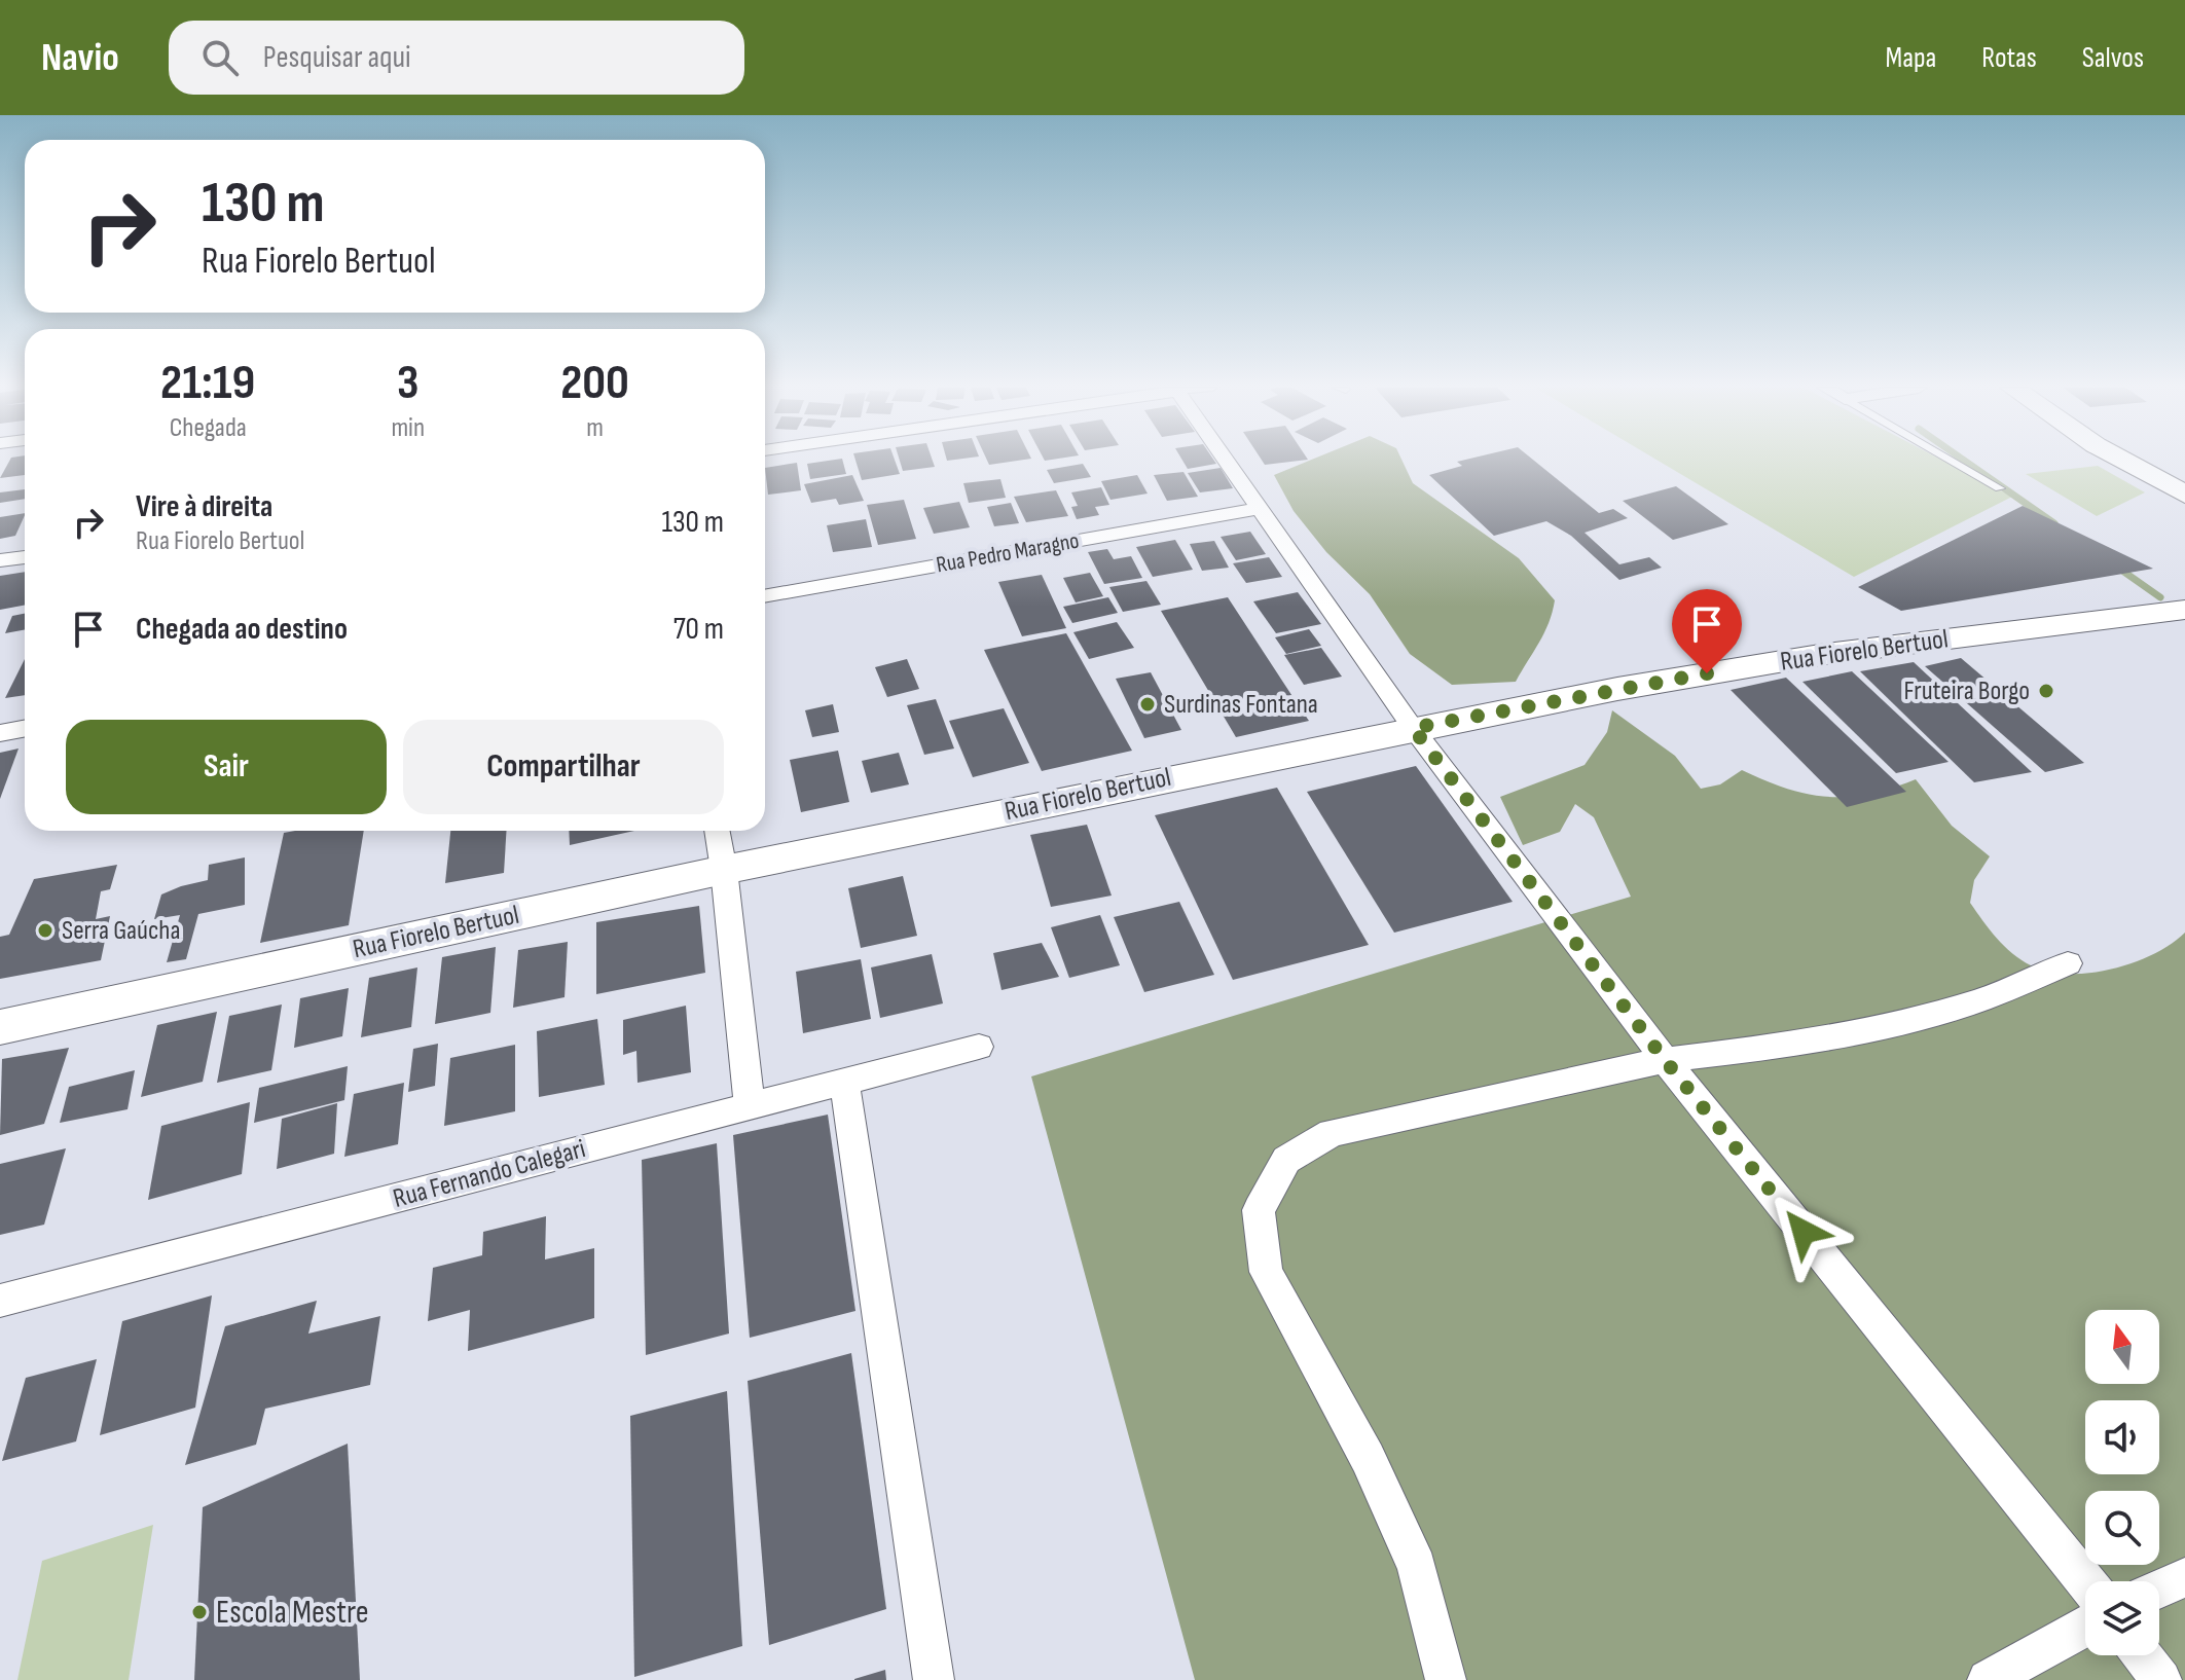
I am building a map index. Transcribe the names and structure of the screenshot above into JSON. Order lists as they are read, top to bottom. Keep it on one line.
{"streets":{"main road":["Rua Fiorelo Bertuol"],"street":["Rua Pedro Maragno","Rua Fernando Calegari"]},"places":["Fruteira Borgo","Surdinas Fontana","Serra Gaúcha","Escola Mestre"],"north":"top","page":{"header":"Navio","search":"Pesquisar aqui","nav":["Mapa","Rotas","Salvos"],"turn":["130 m","Rua Fiorelo Bertuol"],"eta":["21:19","Chegada","3","min","200","m"],"list":[{"name":"Vire à direita","note":"Rua Fiorelo Bertuol","value":"130 m"},{"name":"Chegada ao destino","value":"70 m"}],"buttons":["Sair","Compartilhar"]}}
